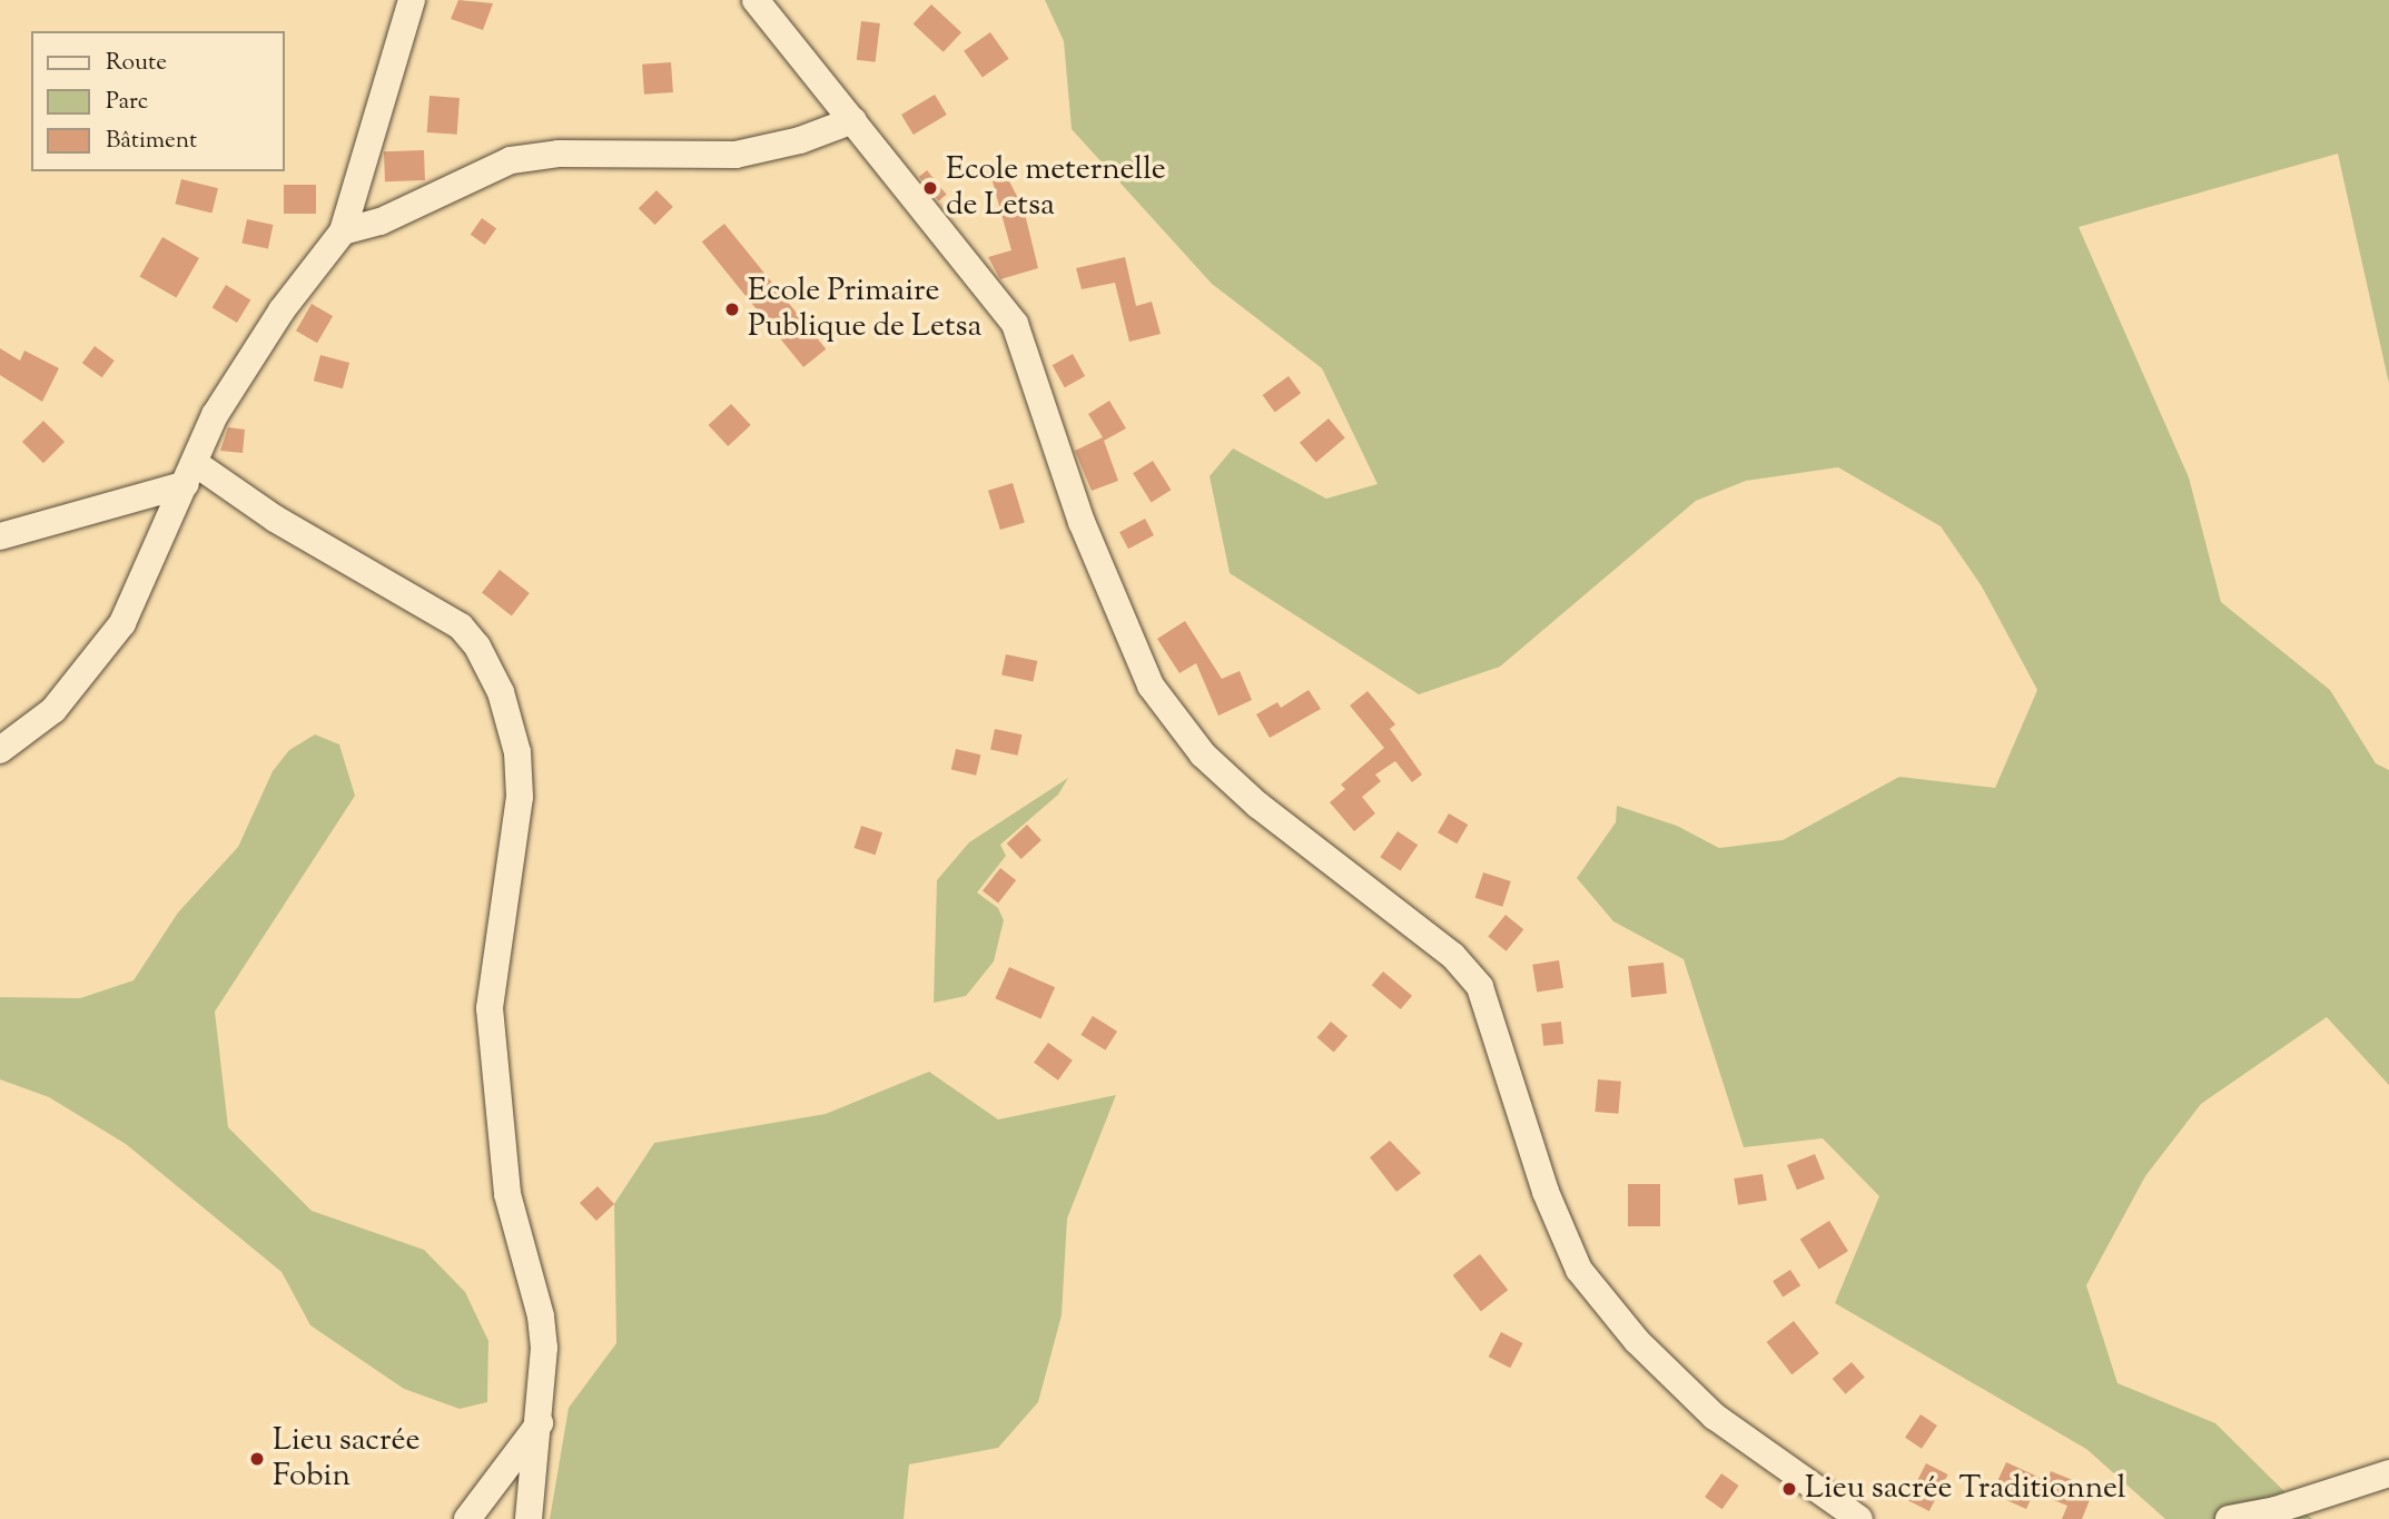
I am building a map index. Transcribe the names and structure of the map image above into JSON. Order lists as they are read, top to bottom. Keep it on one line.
{"places":["Ecole meternelle de Letsa","Ecole Primaire Publique de Letsa","Lieu sacrée Fobin","Lieu sacrée Traditionnel"],"legend":["Route","Parc","Bâtiment"]}
